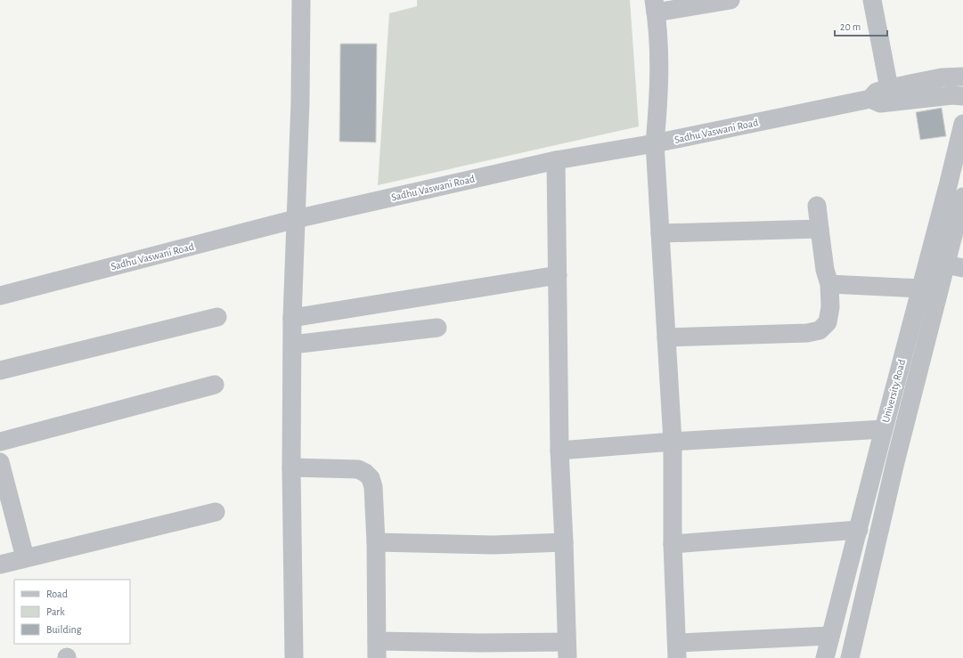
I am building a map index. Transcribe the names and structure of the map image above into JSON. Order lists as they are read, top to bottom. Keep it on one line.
{"streets":{"street":["Sadhu Vaswani Road","University Road"]},"legend":["Road","Park","Building"],"scale_bar":"20 m"}
